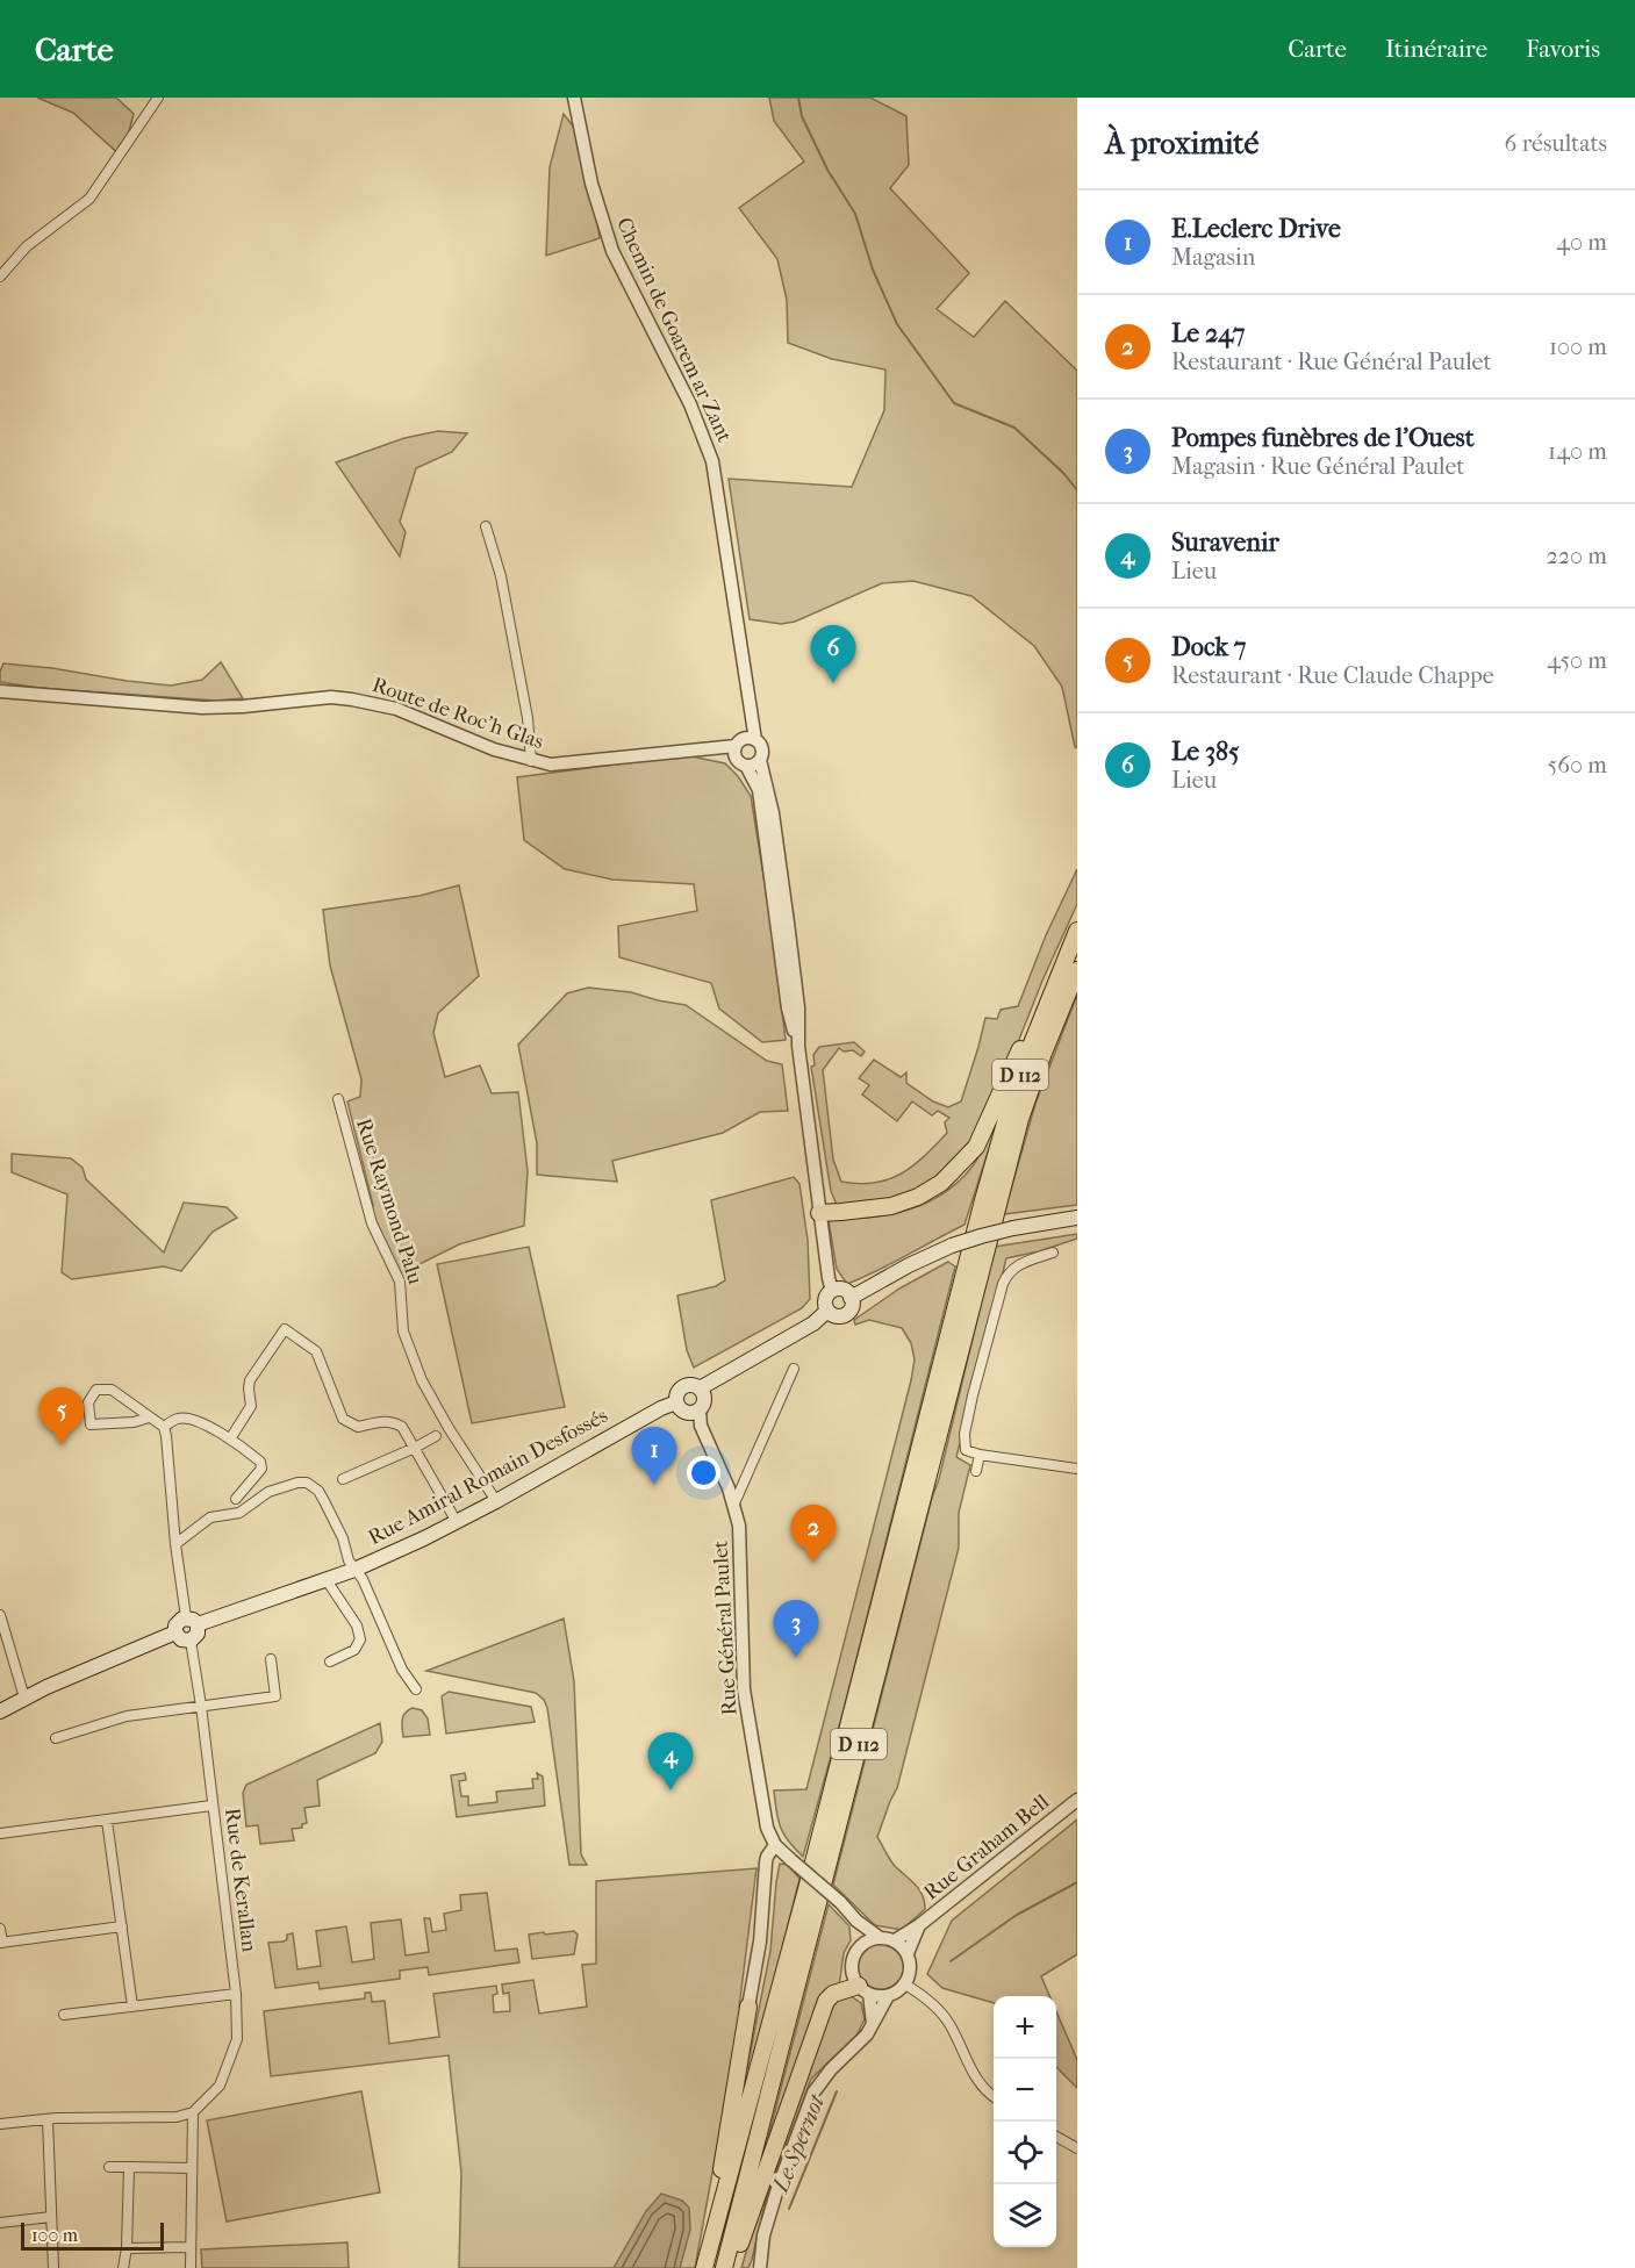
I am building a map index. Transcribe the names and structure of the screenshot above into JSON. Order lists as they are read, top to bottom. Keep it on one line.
{"streets":{"highway":["D 112"],"main road":["Rue Amiral Romain Desfossés"],"street":["Chemin de Goarem ar Zant","Route de Roc'h Glas","Rue Raymond Palu","Rue Général Paulet","Rue Graham Bell","Rue de Kerallan"]},"crossings":[["Chemin de Goarem ar Zant","Route de Roc'h Glas"],["Rue Raymond Palu","Rue Amiral Romain Desfossés"],["Rue Amiral Romain Desfossés","Rue Général Paulet"],["Rue Amiral Romain Desfossés","Rue de Kerallan"],["Rue Général Paulet","Rue Graham Bell"]],"water":["Le Spernot"],"scale_bar":"100 m","page":{"header":"Carte","nav":["Carte","Itinéraire","Favoris"],"heading":["À proximité","6 résultats"],"list":[{"mark":"1","name":"E.Leclerc Drive","note":"Magasin","value":"40 m"},{"mark":"2","name":"Le 247","note":"Restaurant · Rue Général Paulet","value":"100 m"},{"mark":"3","name":"Pompes funèbres de l'Ouest","note":"Magasin · Rue Général Paulet","value":"140 m"},{"mark":"4","name":"Suravenir","note":"Lieu","value":"220 m"},{"mark":"5","name":"Dock 7","note":"Restaurant · Rue Claude Chappe","value":"450 m"},{"mark":"6","name":"Le 385","note":"Lieu","value":"560 m"}],"pins":["6","5","1","2","3","4"],"map_buttons":["+","−"],"scale":"100 m"}}
